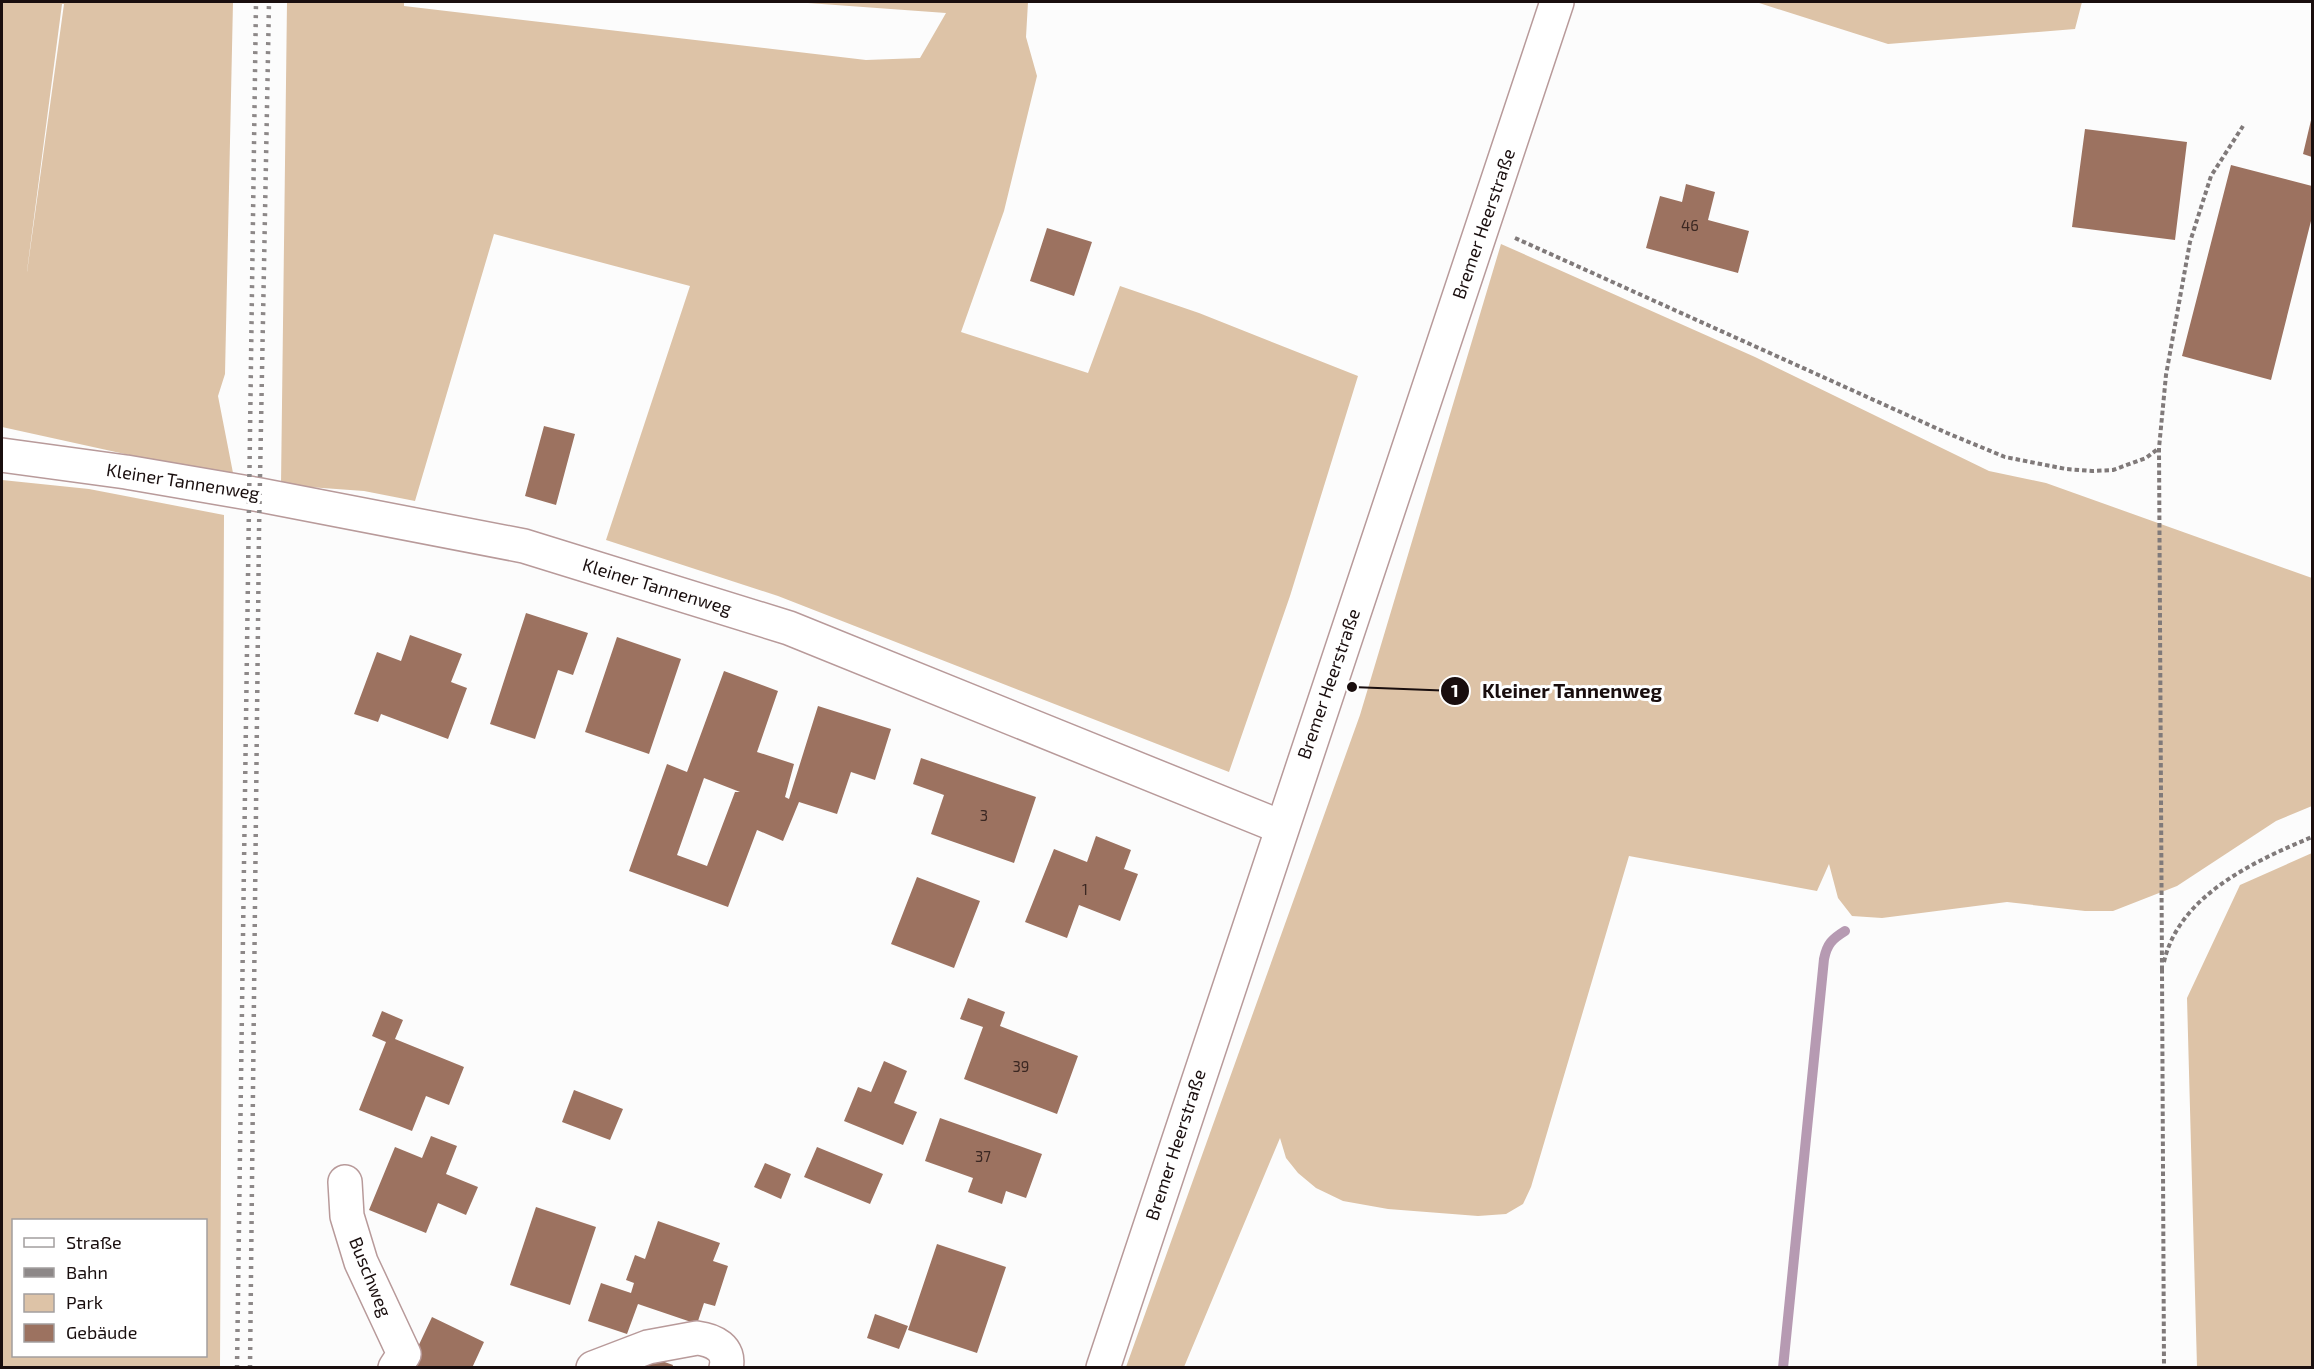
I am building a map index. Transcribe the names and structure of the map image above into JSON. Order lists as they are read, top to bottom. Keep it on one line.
{"streets":{"street":["Bremer Heerstraße","Kleiner Tannenweg","Buschweg"]},"crossings":[["Bremer Heerstraße","Kleiner Tannenweg"]],"places":["Kleiner Tannenweg"],"house_numbers":["46","3","1","39","37"],"legend":["Straße","Bahn","Park","Gebäude"]}
